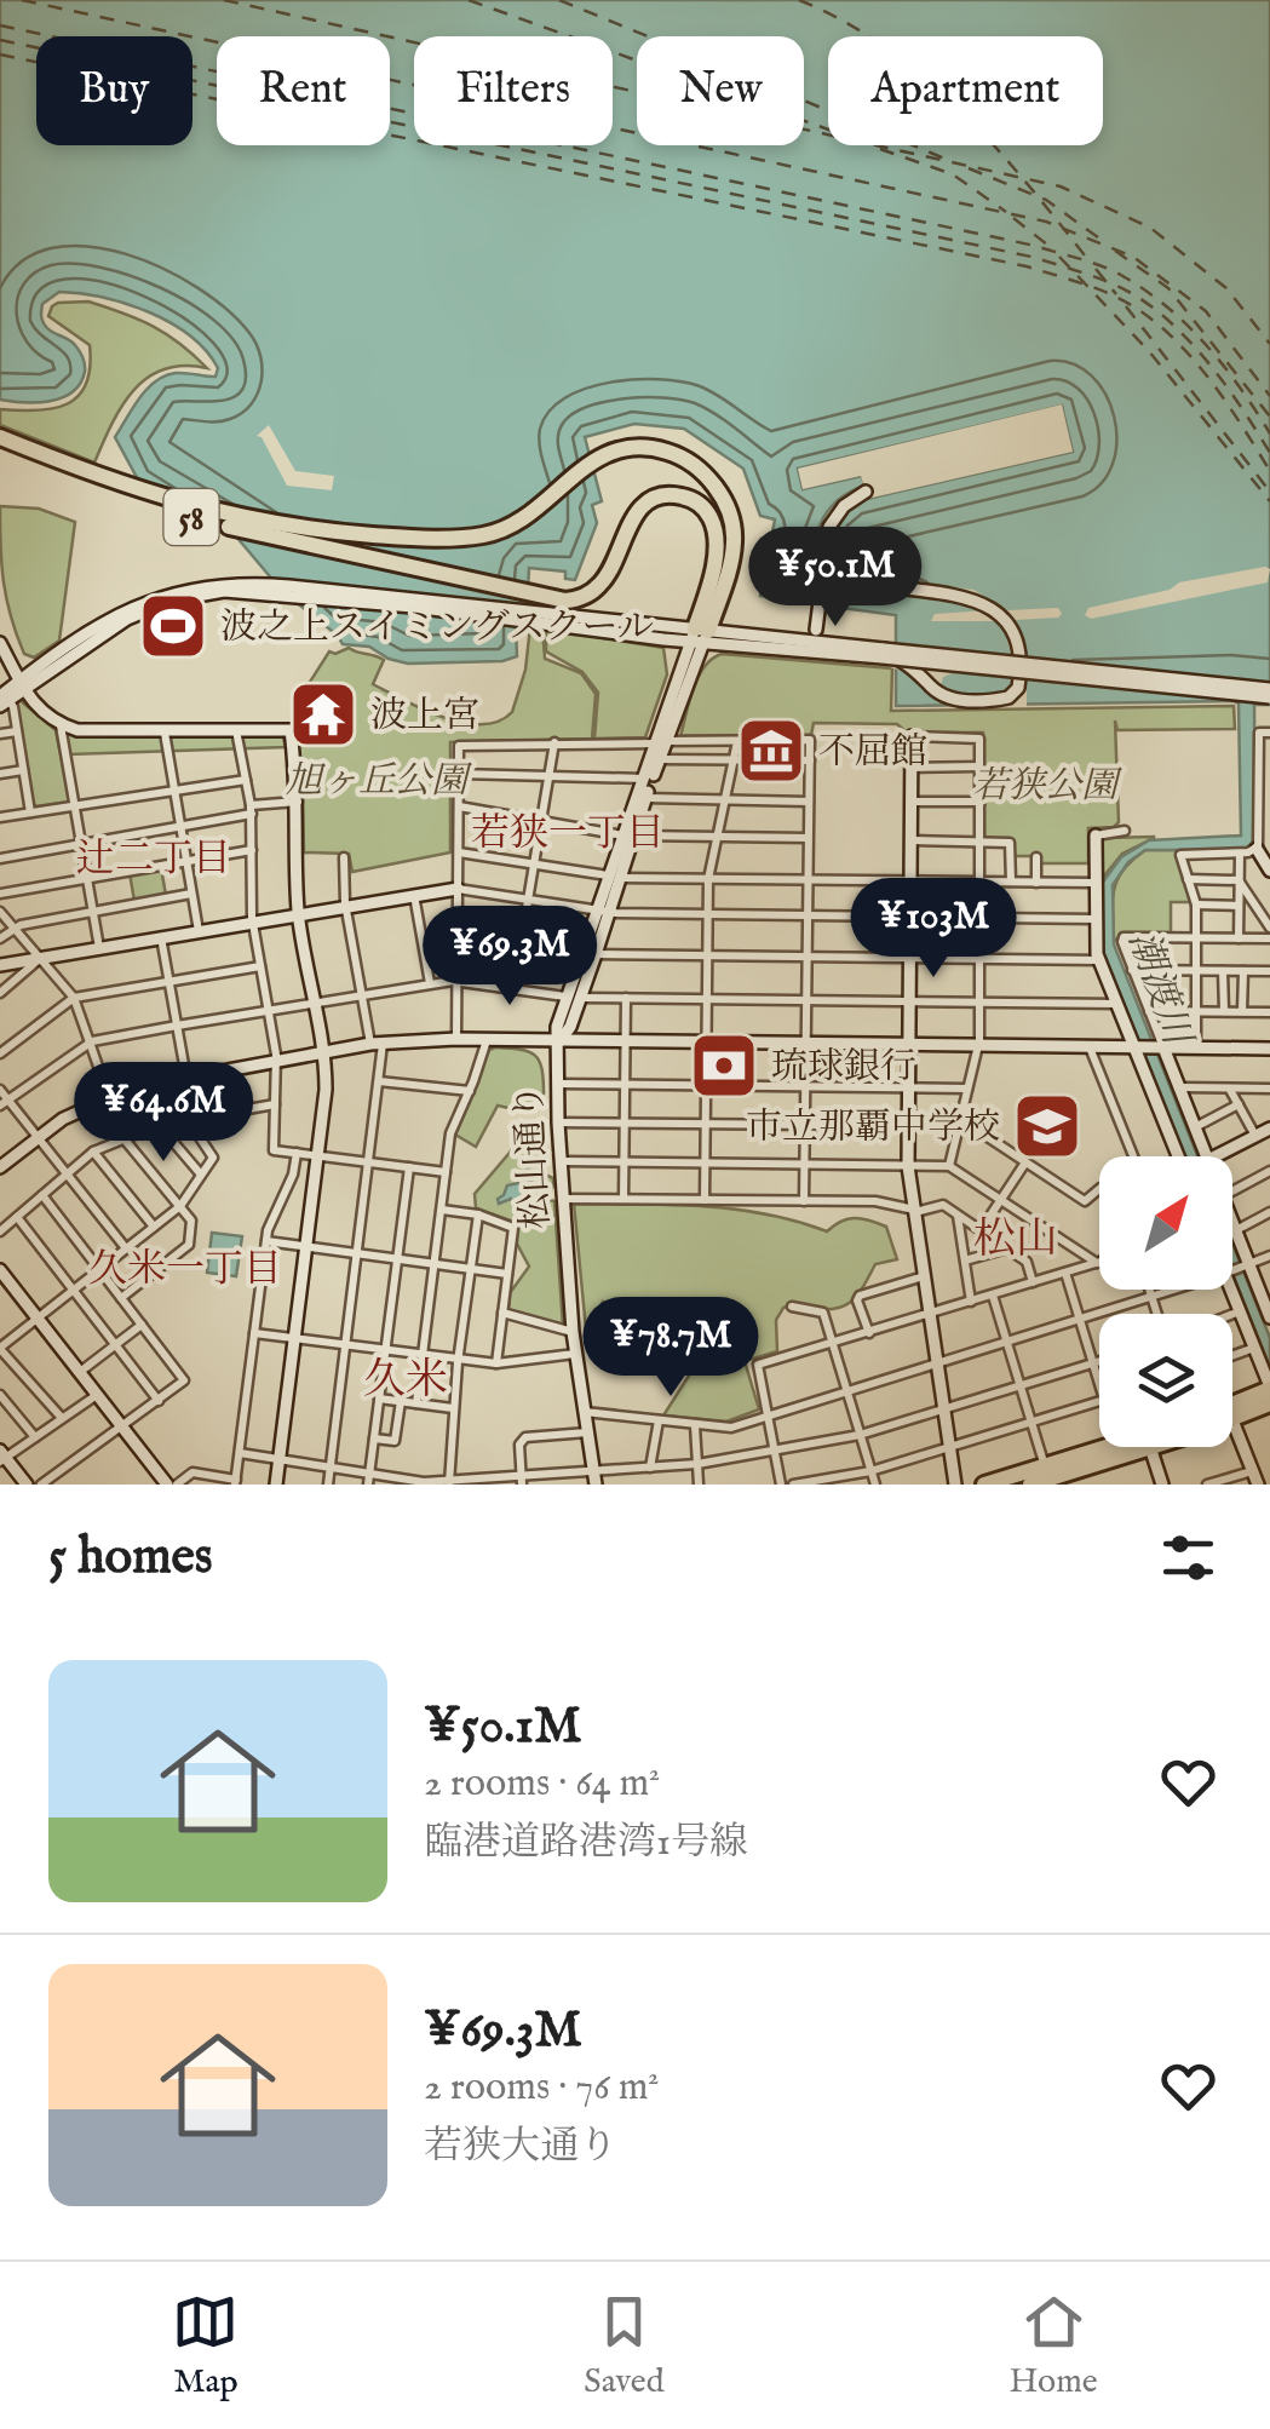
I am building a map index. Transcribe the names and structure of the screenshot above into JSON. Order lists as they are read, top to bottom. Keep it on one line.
{"streets":{"highway":["58"],"street":["松山通り"]},"districts":["若狭一丁目","辻二丁目","松山","久米一丁目","久米"],"water":["潮渡川"],"parks":["旭ヶ丘公園","若狭公園"],"places":{"sports":["波之上スイミングスクール"],"temple":["波上宮"],"museum":["不屈館"],"bank":["琉球銀行"],"school or university":["市立那覇中学校"]},"north":"top right","page":{"chip":["Buy","Rent","Filters","New","Apartment"],"price":["¥50.1M","¥103M","¥69.3M","¥64.6M","¥78.7M"],"heading":"5 homes","list":[{"name":"¥50.1M","note":"2 rooms · 64 m² · 臨港道路港湾1号線"},{"name":"¥69.3M","note":"2 rooms · 76 m² · 若狭大通り"}],"tabs":["Map","Saved","Home"]}}
